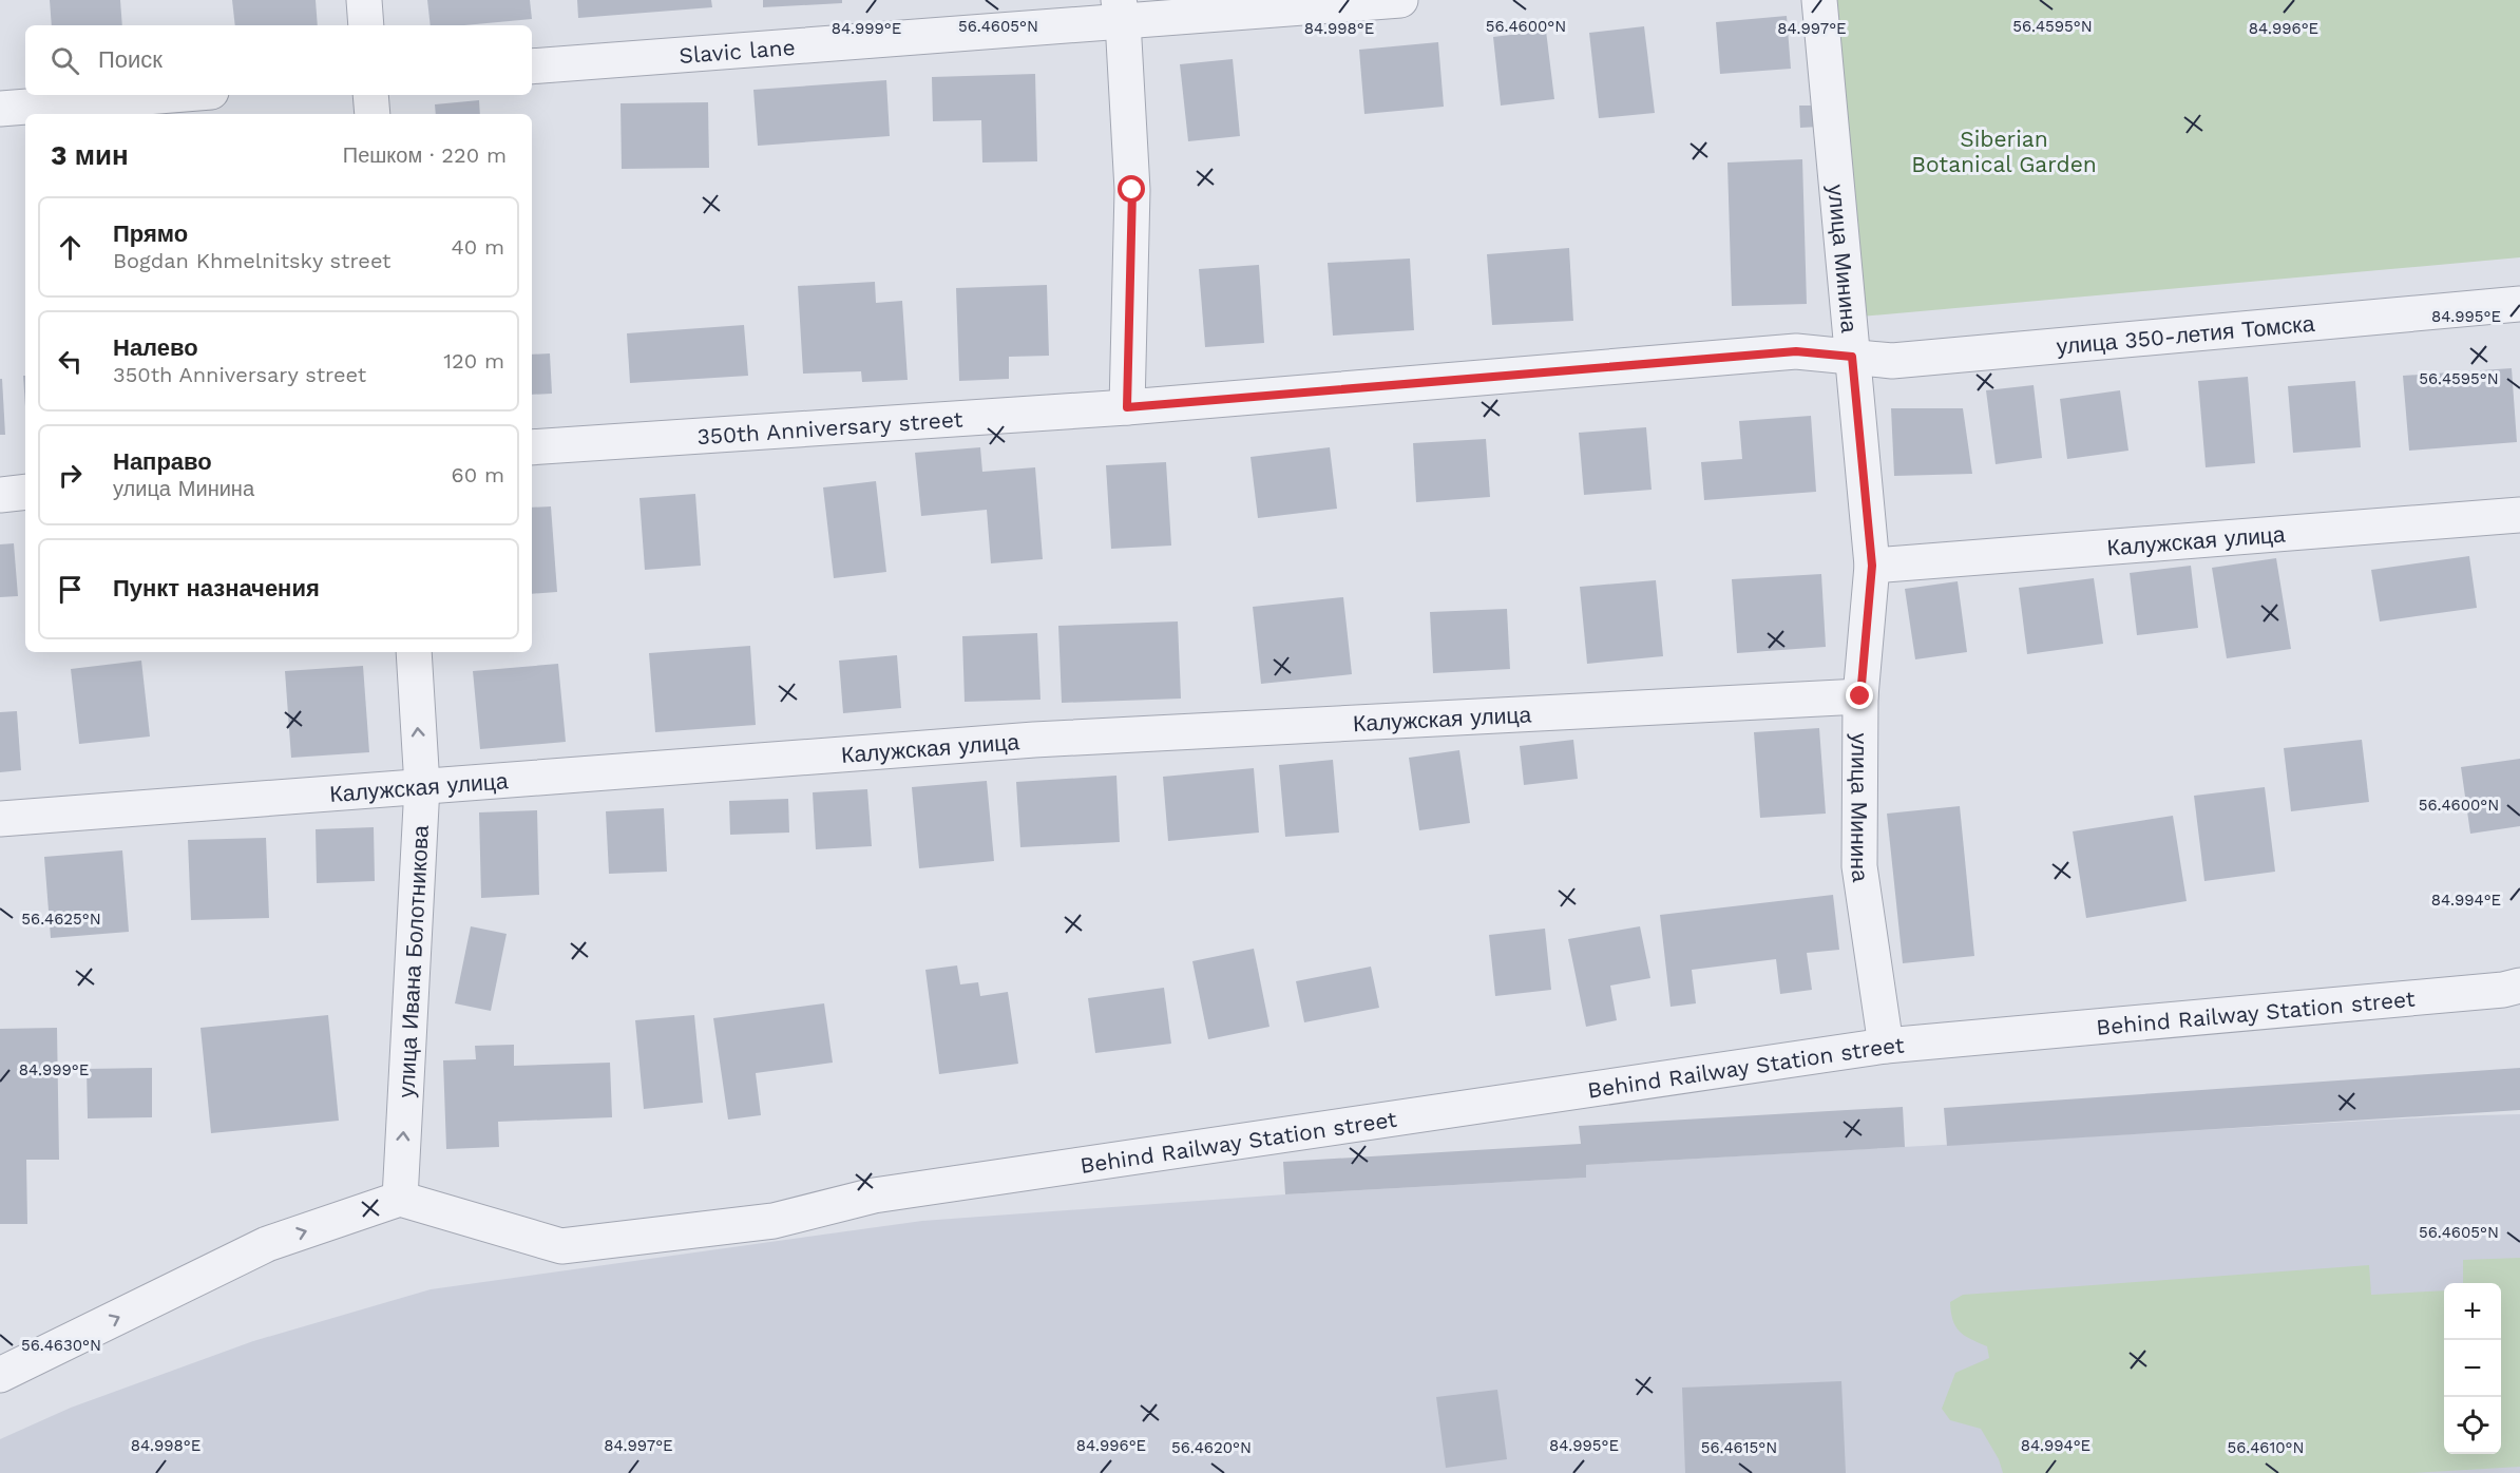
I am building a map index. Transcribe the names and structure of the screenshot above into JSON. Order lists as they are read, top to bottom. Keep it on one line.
{"streets":{"street":["Slavic lane","улица Минина","улица 350-летия Томска","350th Anniversary street","Калужская улица","улица Ивана Болотникова","Behind Railway Station street"]},"crossings":[["улица Минина","улица 350-летия Томска"],["улица Минина","350th Anniversary street"],["улица Минина","Калужская улица"],["улица Минина","Behind Railway Station street"],["улица 350-летия Томска","350th Anniversary street"],["Калужская улица","улица Ивана Болотникова"],["улица Ивана Болотникова","Behind Railway Station street"]],"one_way":["улица Ивана Болотникова"],"parks":["Siberian Botanical Garden"],"page":{"search":"Поиск","heading":["3 мин","Пешком · 220 m"],"list":[["Прямо","Bogdan Khmelnitsky street","40 m"],["Налево","350th Anniversary street","120 m"],["Направо","улица Минина","60 m"],"Пункт назначения"],"map_buttons":["+","−"]},"coordinates":["56.4605°N","56.4600°N","56.4595°N","84.999°E","84.998°E","84.997°E","84.996°E","84.995°E","84.994°E","56.4625°N","56.4630°N","56.4620°N","56.4615°N","56.4610°N"]}
